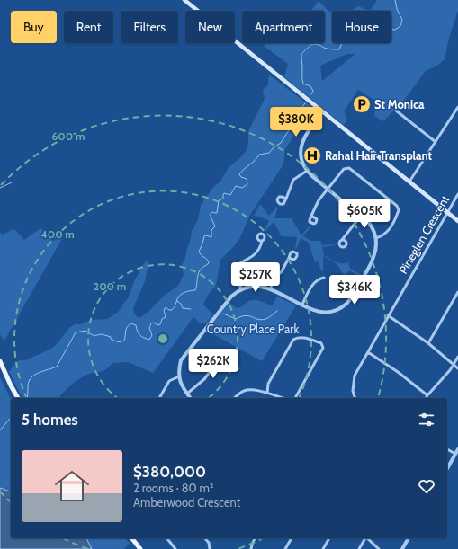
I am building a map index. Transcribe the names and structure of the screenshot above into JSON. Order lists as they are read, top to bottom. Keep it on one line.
{"streets":{"street":["Pineglen Crescent"]},"parks":["Country Place Park"],"places":{"parking":["St Monica"],"hospital":["Rahal Hair Transplant"]},"page":{"chip":["Buy","Rent","Filters","New","Apartment","House"],"price":["$380K","$605K","$257K","$346K","$262K"],"heading":"5 homes","list":[{"name":"$380,000","note":"2 rooms · 80 m² · Amberwood Crescent"}]},"rings":["600 m","400 m","200 m"]}
